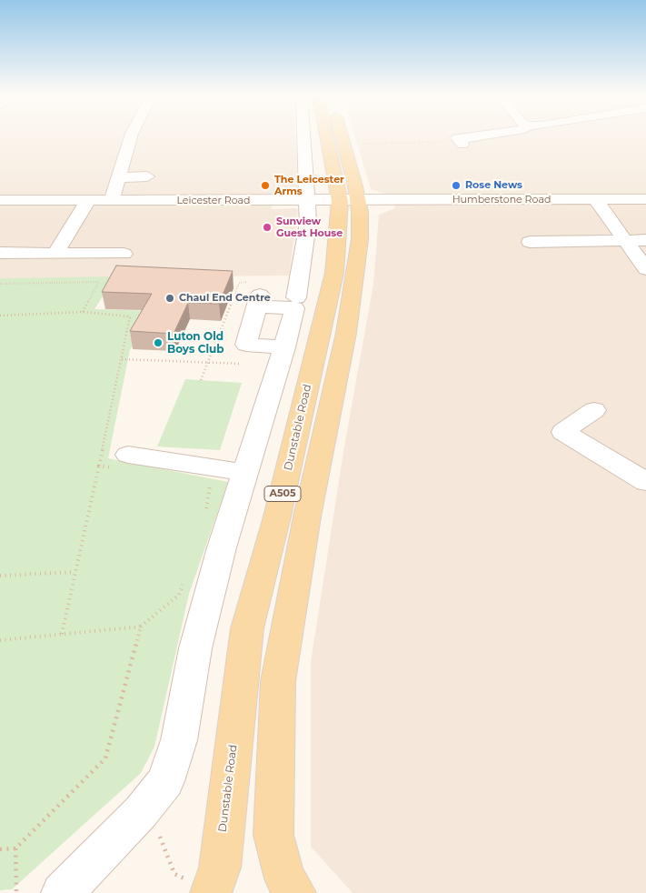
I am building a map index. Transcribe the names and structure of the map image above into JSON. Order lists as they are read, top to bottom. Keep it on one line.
{"streets":{"main road":["Dunstable Road","A505"],"street":["Humberstone Road","Leicester Road"]},"crossings":[["Humberstone Road","Leicester Road"],["Humberstone Road","Dunstable Road"],["Leicester Road","Dunstable Road"]],"places":["The Leicester Arms","Rose News","Sunview Guest House","Chaul End Centre","Luton Old Boys Club"]}
